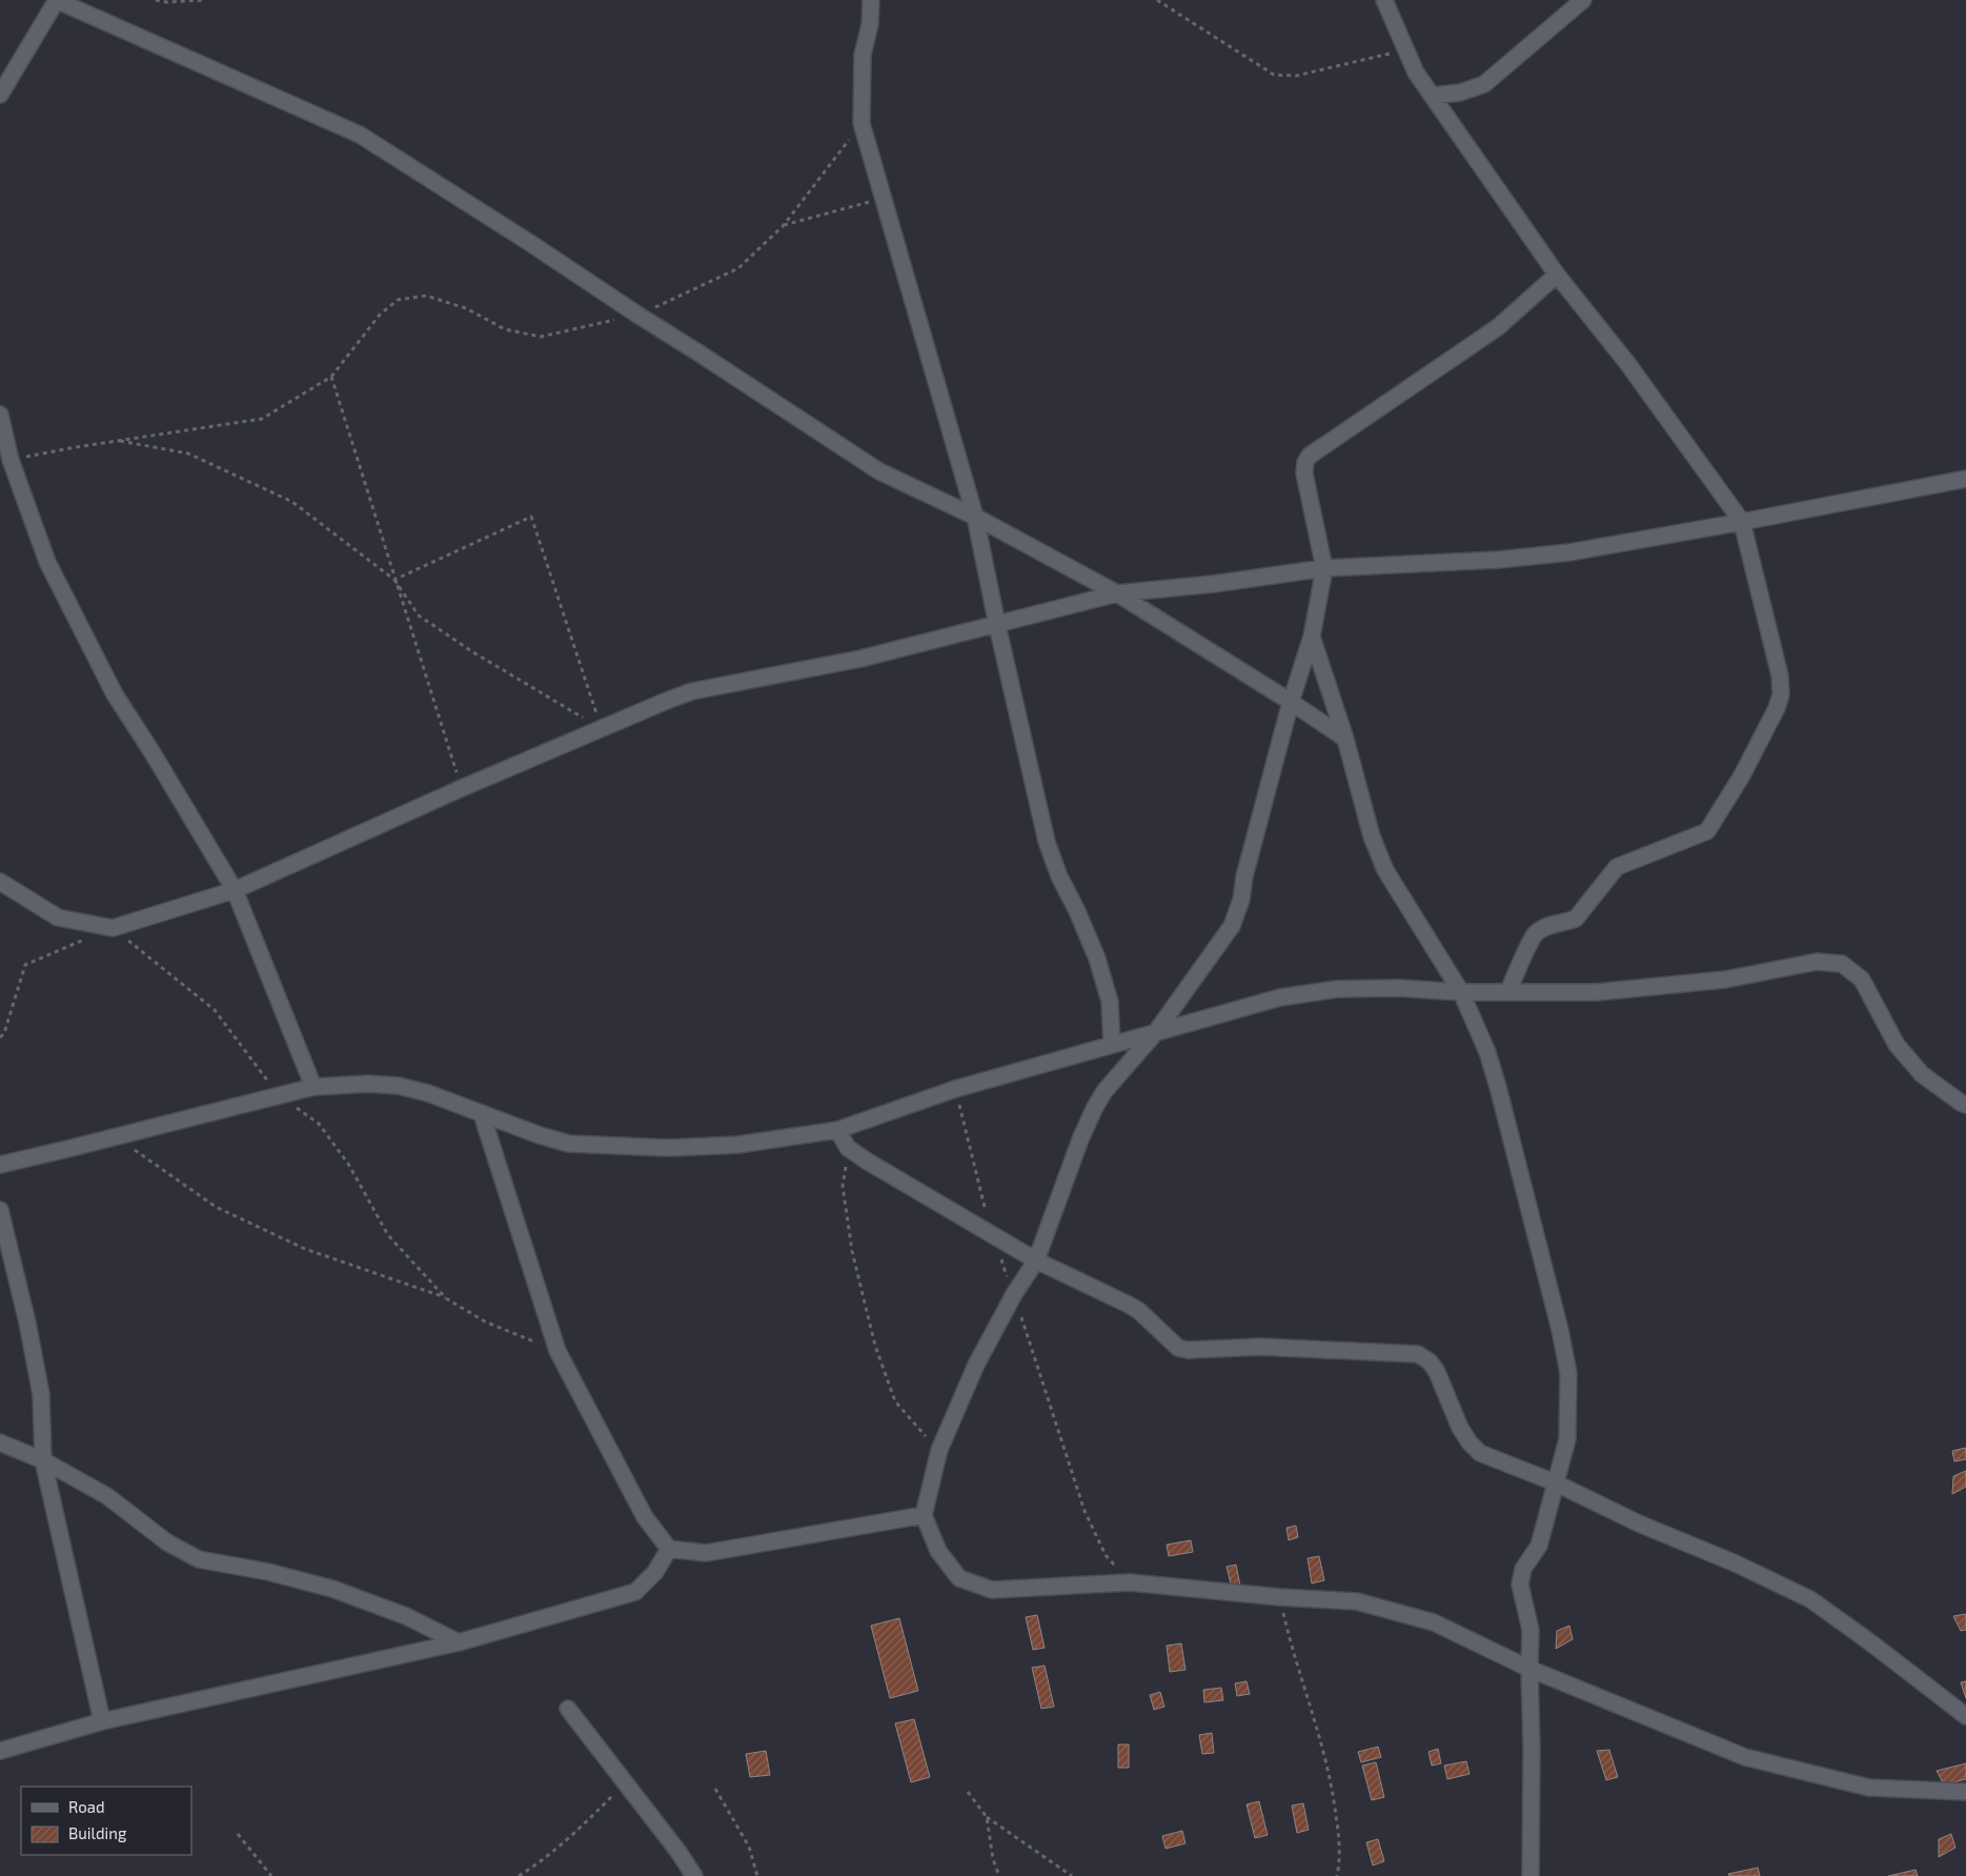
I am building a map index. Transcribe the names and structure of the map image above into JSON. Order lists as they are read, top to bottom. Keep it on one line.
{"legend":["Road","Building"]}
